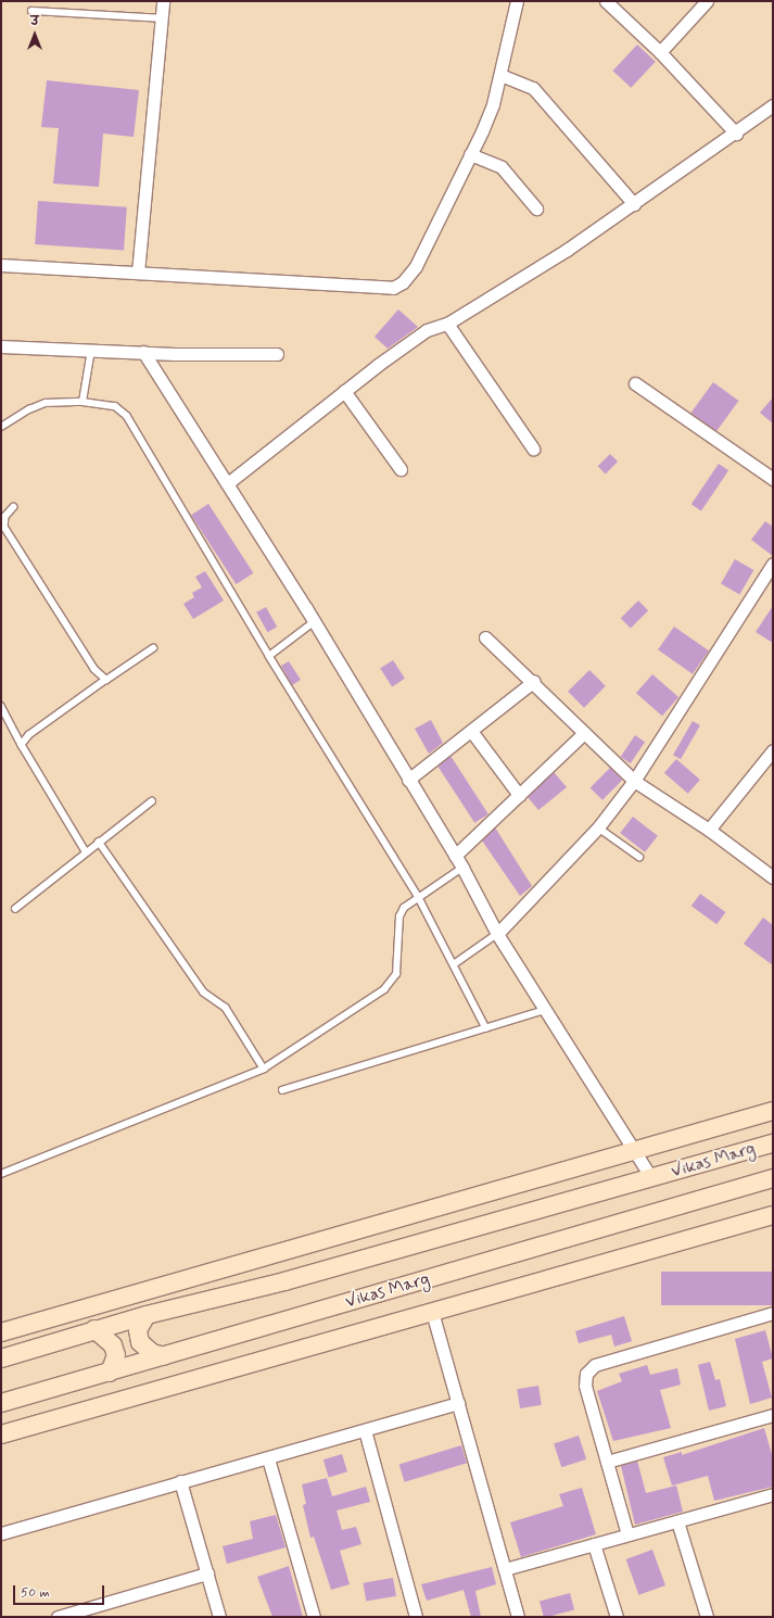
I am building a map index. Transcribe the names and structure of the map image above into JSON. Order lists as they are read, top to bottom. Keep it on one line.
{"streets":{"main road":["Vikas Marg"]},"scale_bar":"50 m","north":"top"}
